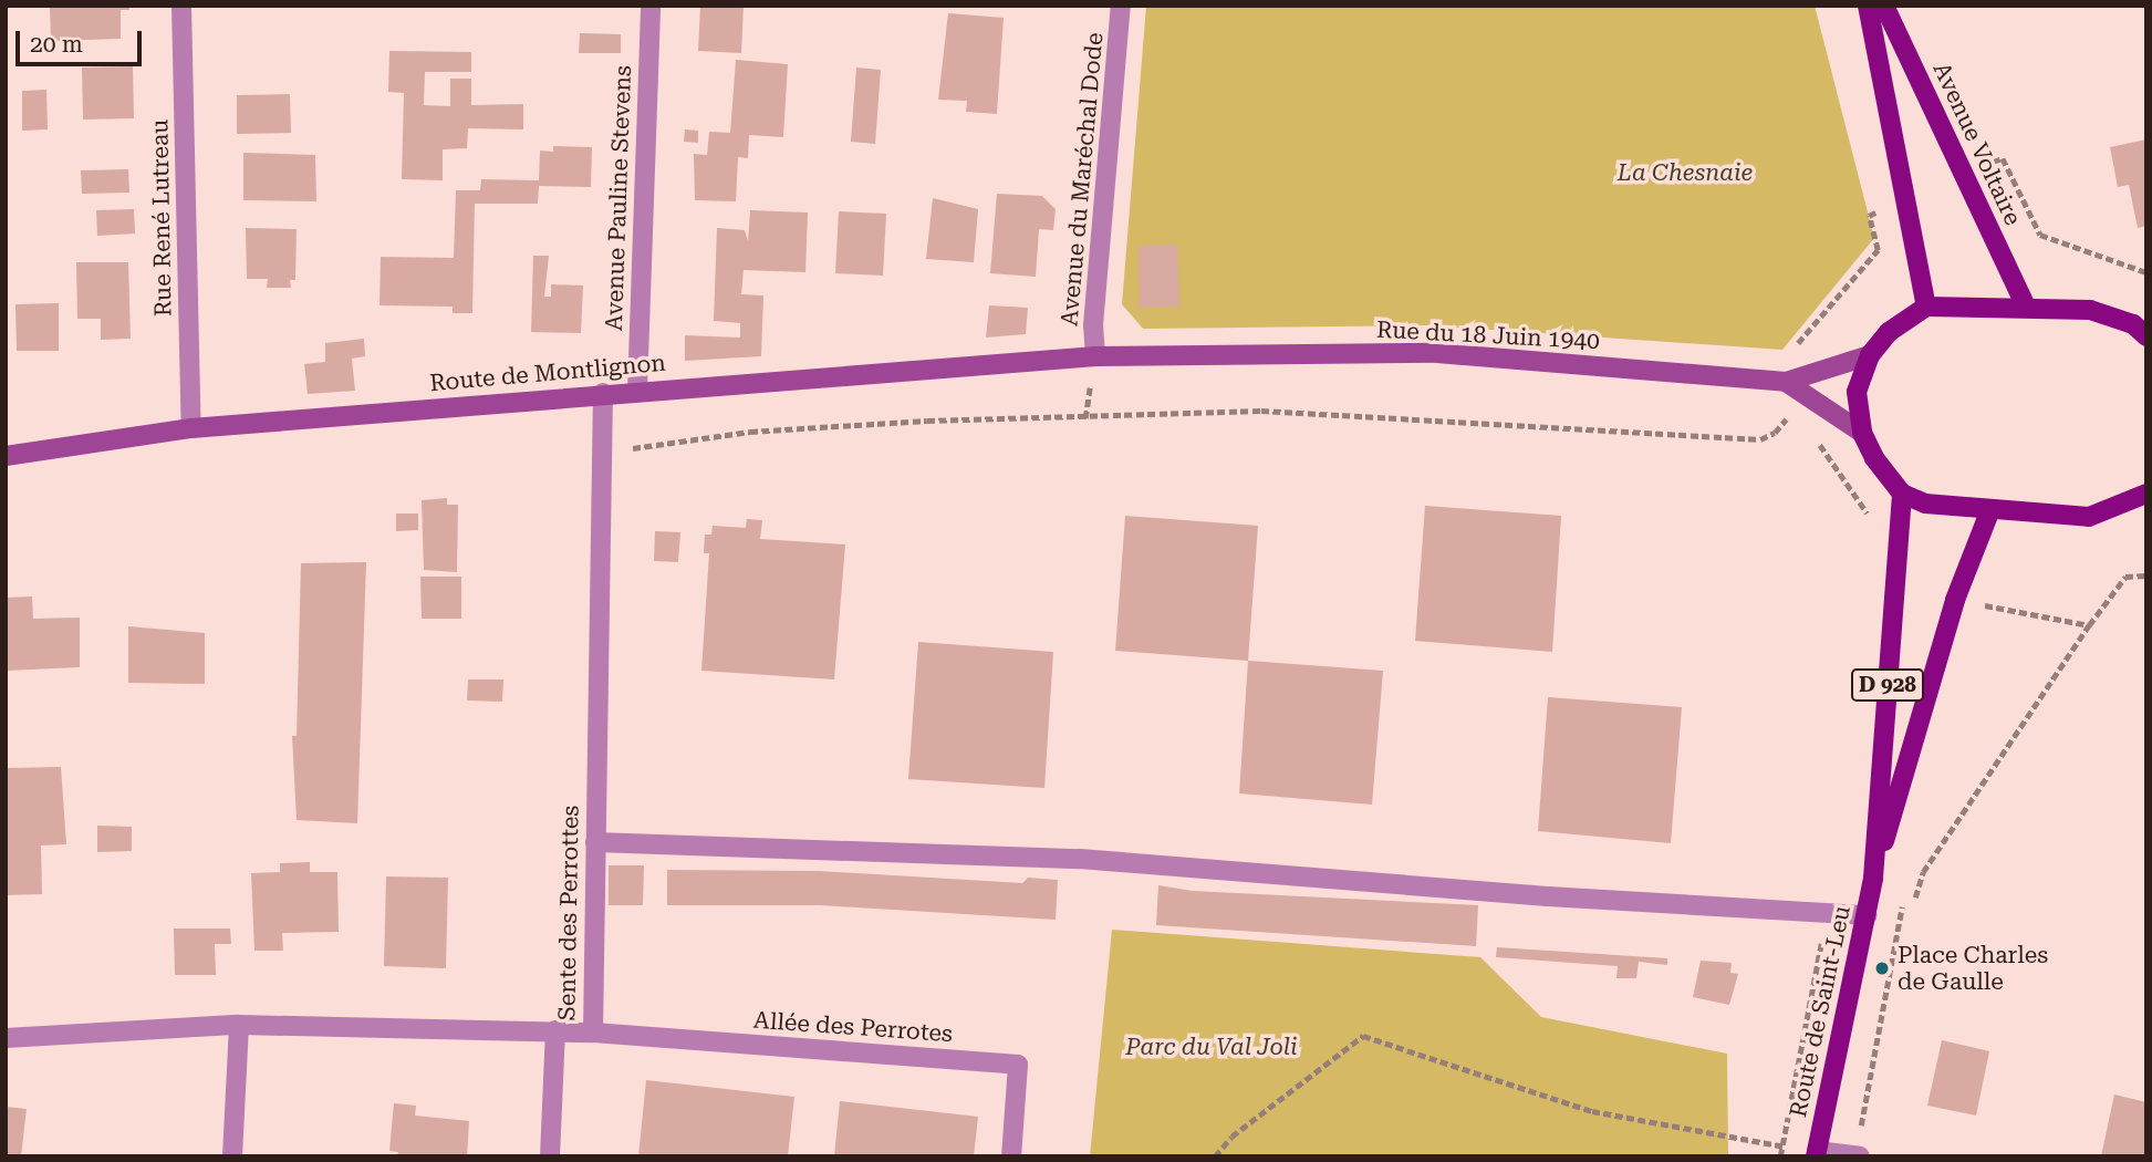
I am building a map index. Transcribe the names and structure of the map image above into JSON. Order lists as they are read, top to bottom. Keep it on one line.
{"streets":{"main road":["Avenue Voltaire","Rue du 18 Juin 1940","Route de Montlignon","D 928","Route de Saint-Leu"],"street":["Avenue du Maréchal Dode","Avenue Pauline Stevens","Rue René Lutreau","Sente des Perrottes","Allée des Perrotes"]},"crossings":[["Avenue du Maréchal Dode","Rue du 18 Juin 1940"],["Avenue du Maréchal Dode","Route de Montlignon"],["Avenue Pauline Stevens","Route de Montlignon"],["Rue René Lutreau","Route de Montlignon"],["Rue du 18 Juin 1940","Route de Montlignon"],["Route de Montlignon","Sente des Perrottes"],["Sente des Perrottes","Allée des Perrotes"]],"parks":["La Chesnaie","Parc du Val Joli"],"places":["Place Charles de Gaulle"],"scale_bar":"20 m"}
